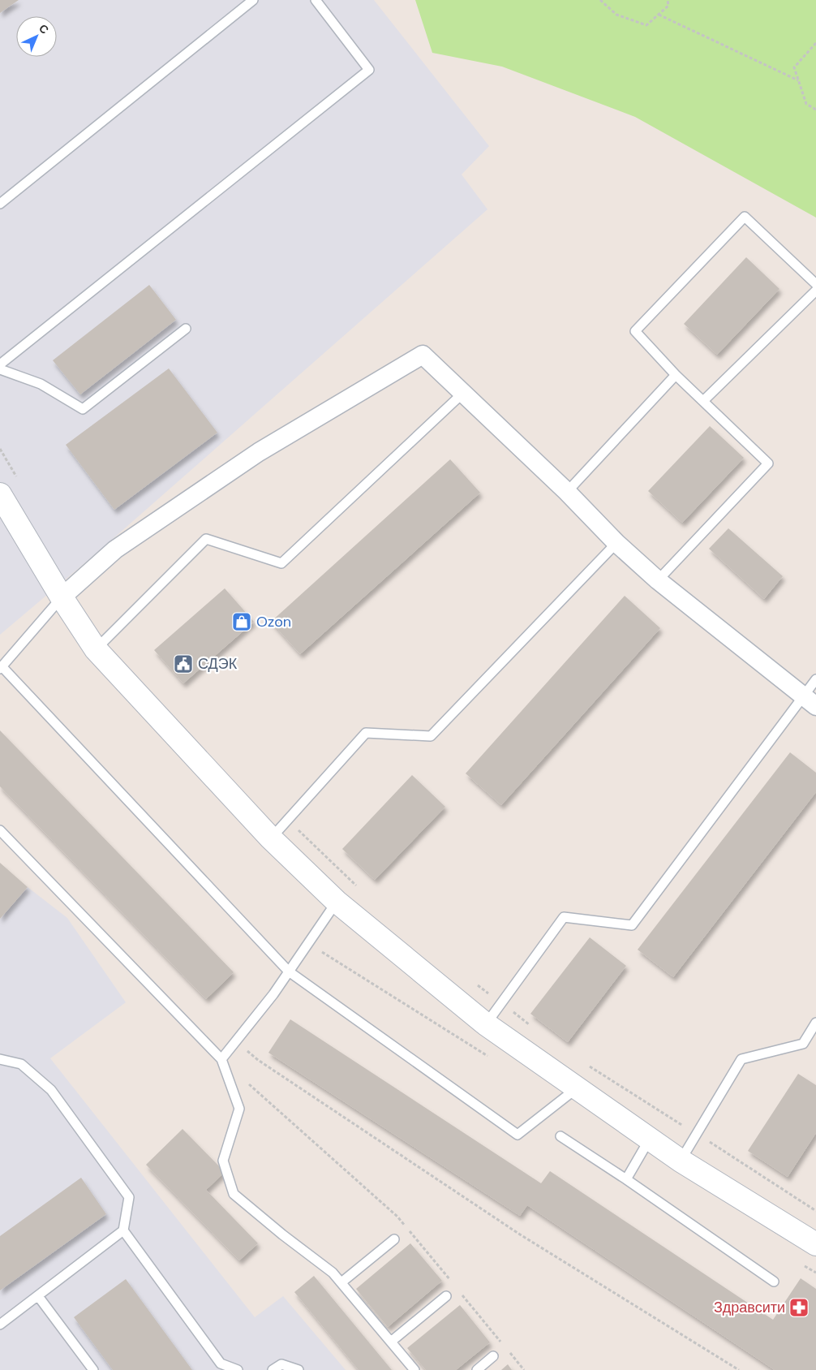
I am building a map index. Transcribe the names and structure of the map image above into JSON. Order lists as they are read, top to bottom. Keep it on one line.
{"places":{"shop":["Ozon"],"public building":["СДЭК"],"pharmacy":["Здравсити"]},"north":"top right"}
